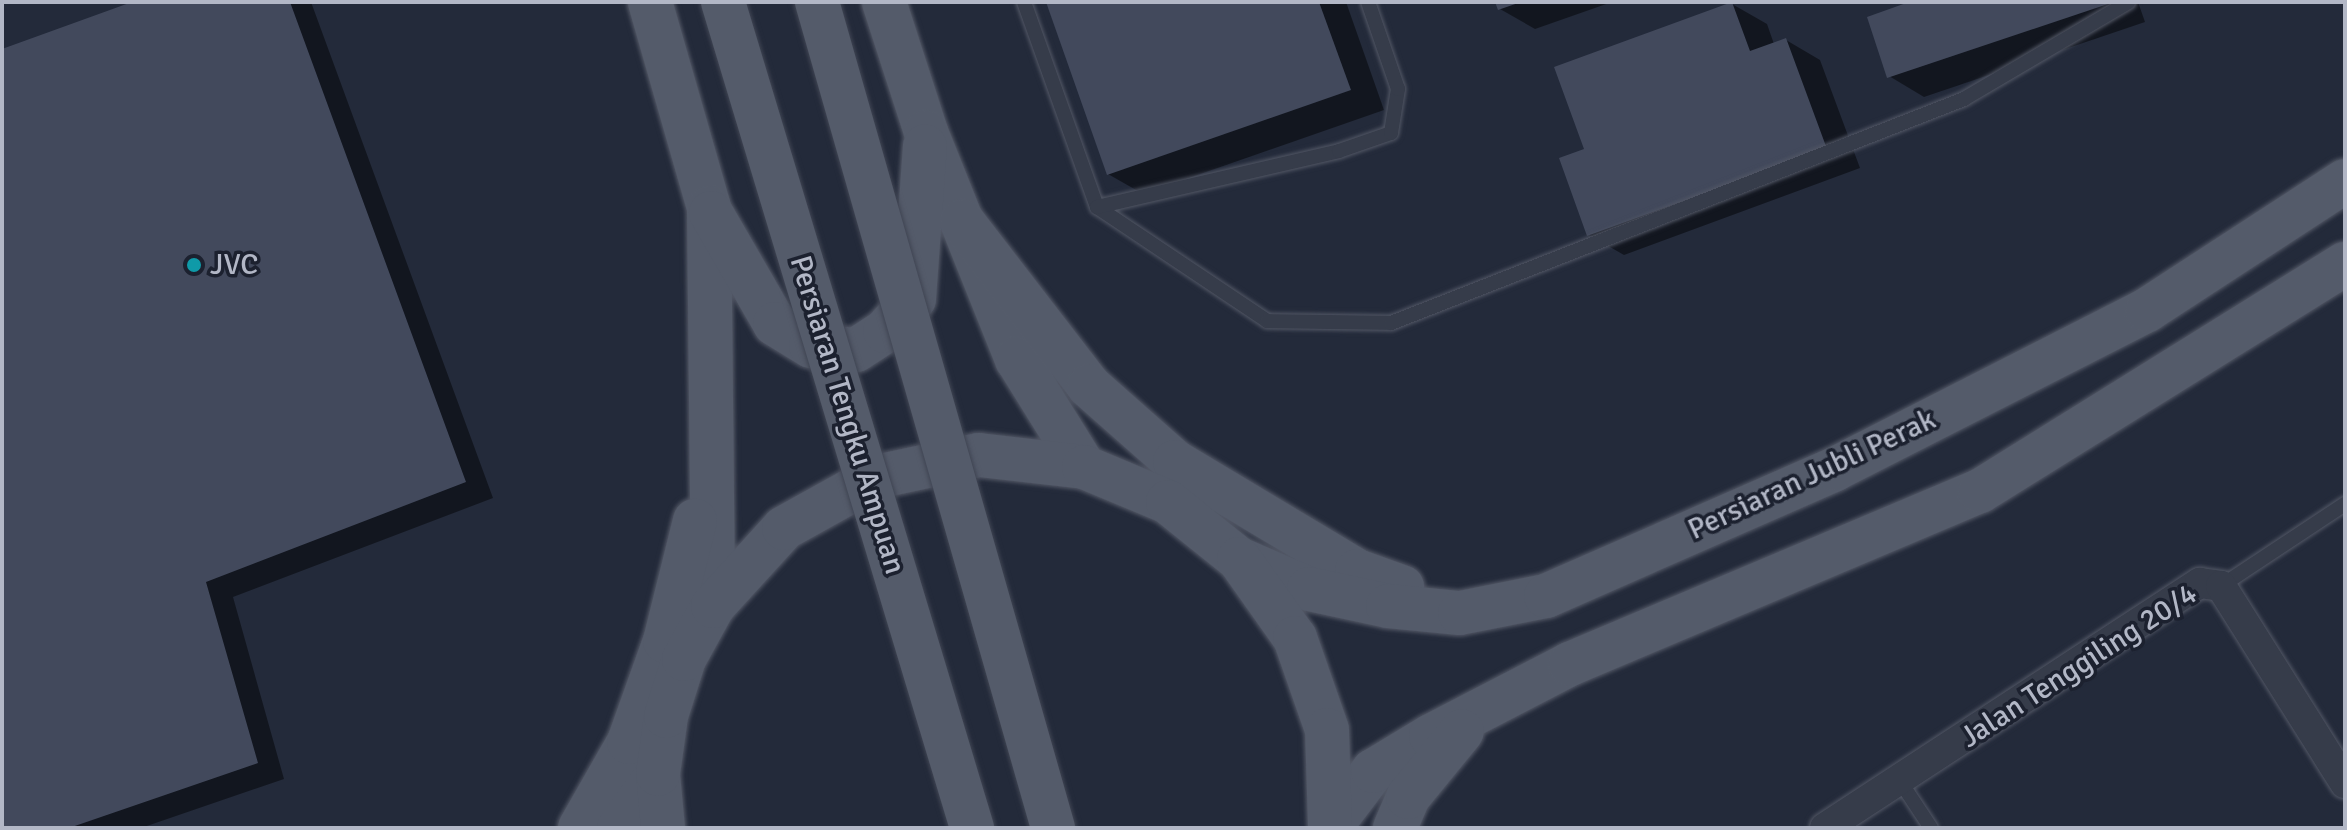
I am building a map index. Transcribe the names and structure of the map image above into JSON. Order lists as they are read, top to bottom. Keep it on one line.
{"streets":{"main road":["Persiaran Tengku Ampuan","Persiaran Jubli Perak"],"street":["Jalan Tenggiling 20/4"]},"places":["JVC"]}
